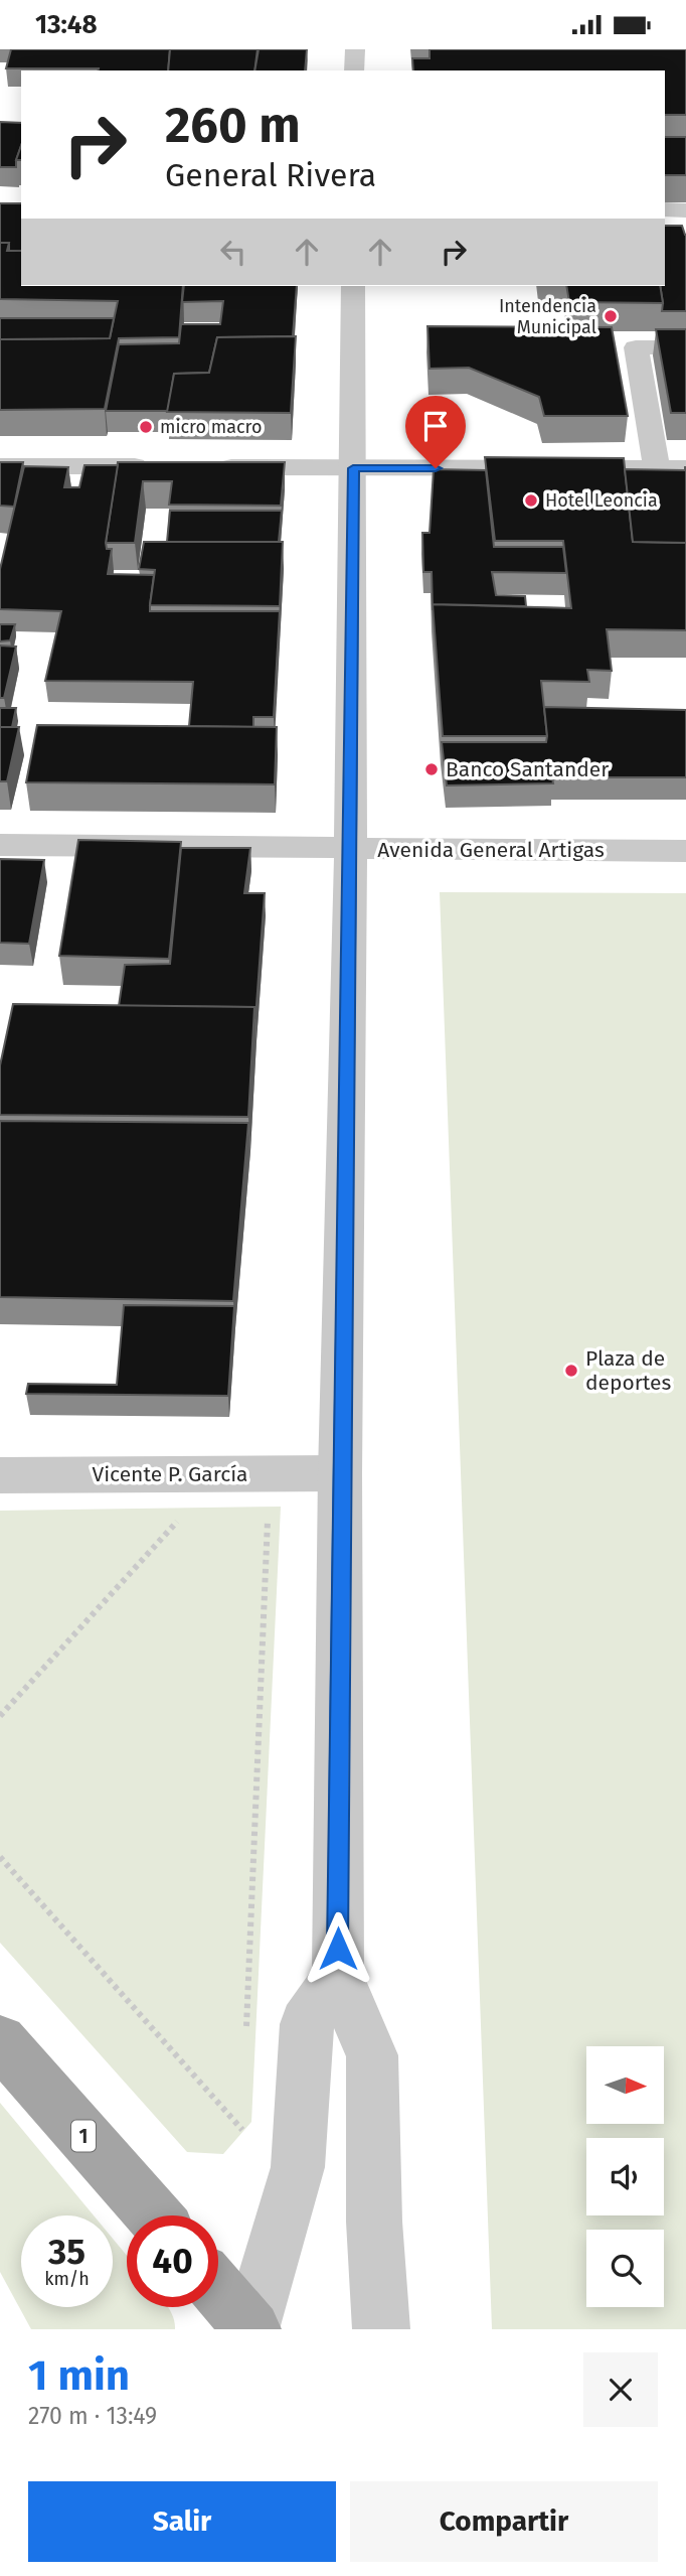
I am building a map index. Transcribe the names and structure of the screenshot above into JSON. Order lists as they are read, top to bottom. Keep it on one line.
{"streets":{"main road":["1"],"street":["Avenida General Artigas","Vicente P. García"]},"places":["Intendencia Municipal","micro macro","Hotel Leoncia","Banco Santander","Plaza de deportes"],"north":"right","page":{"status":"13:48","turn":["260 m","General Rivera"],"speed":"35 km/h","limit":"40","heading":["1 min","270 m · 13:49"],"buttons":["Salir","Compartir"]}}
